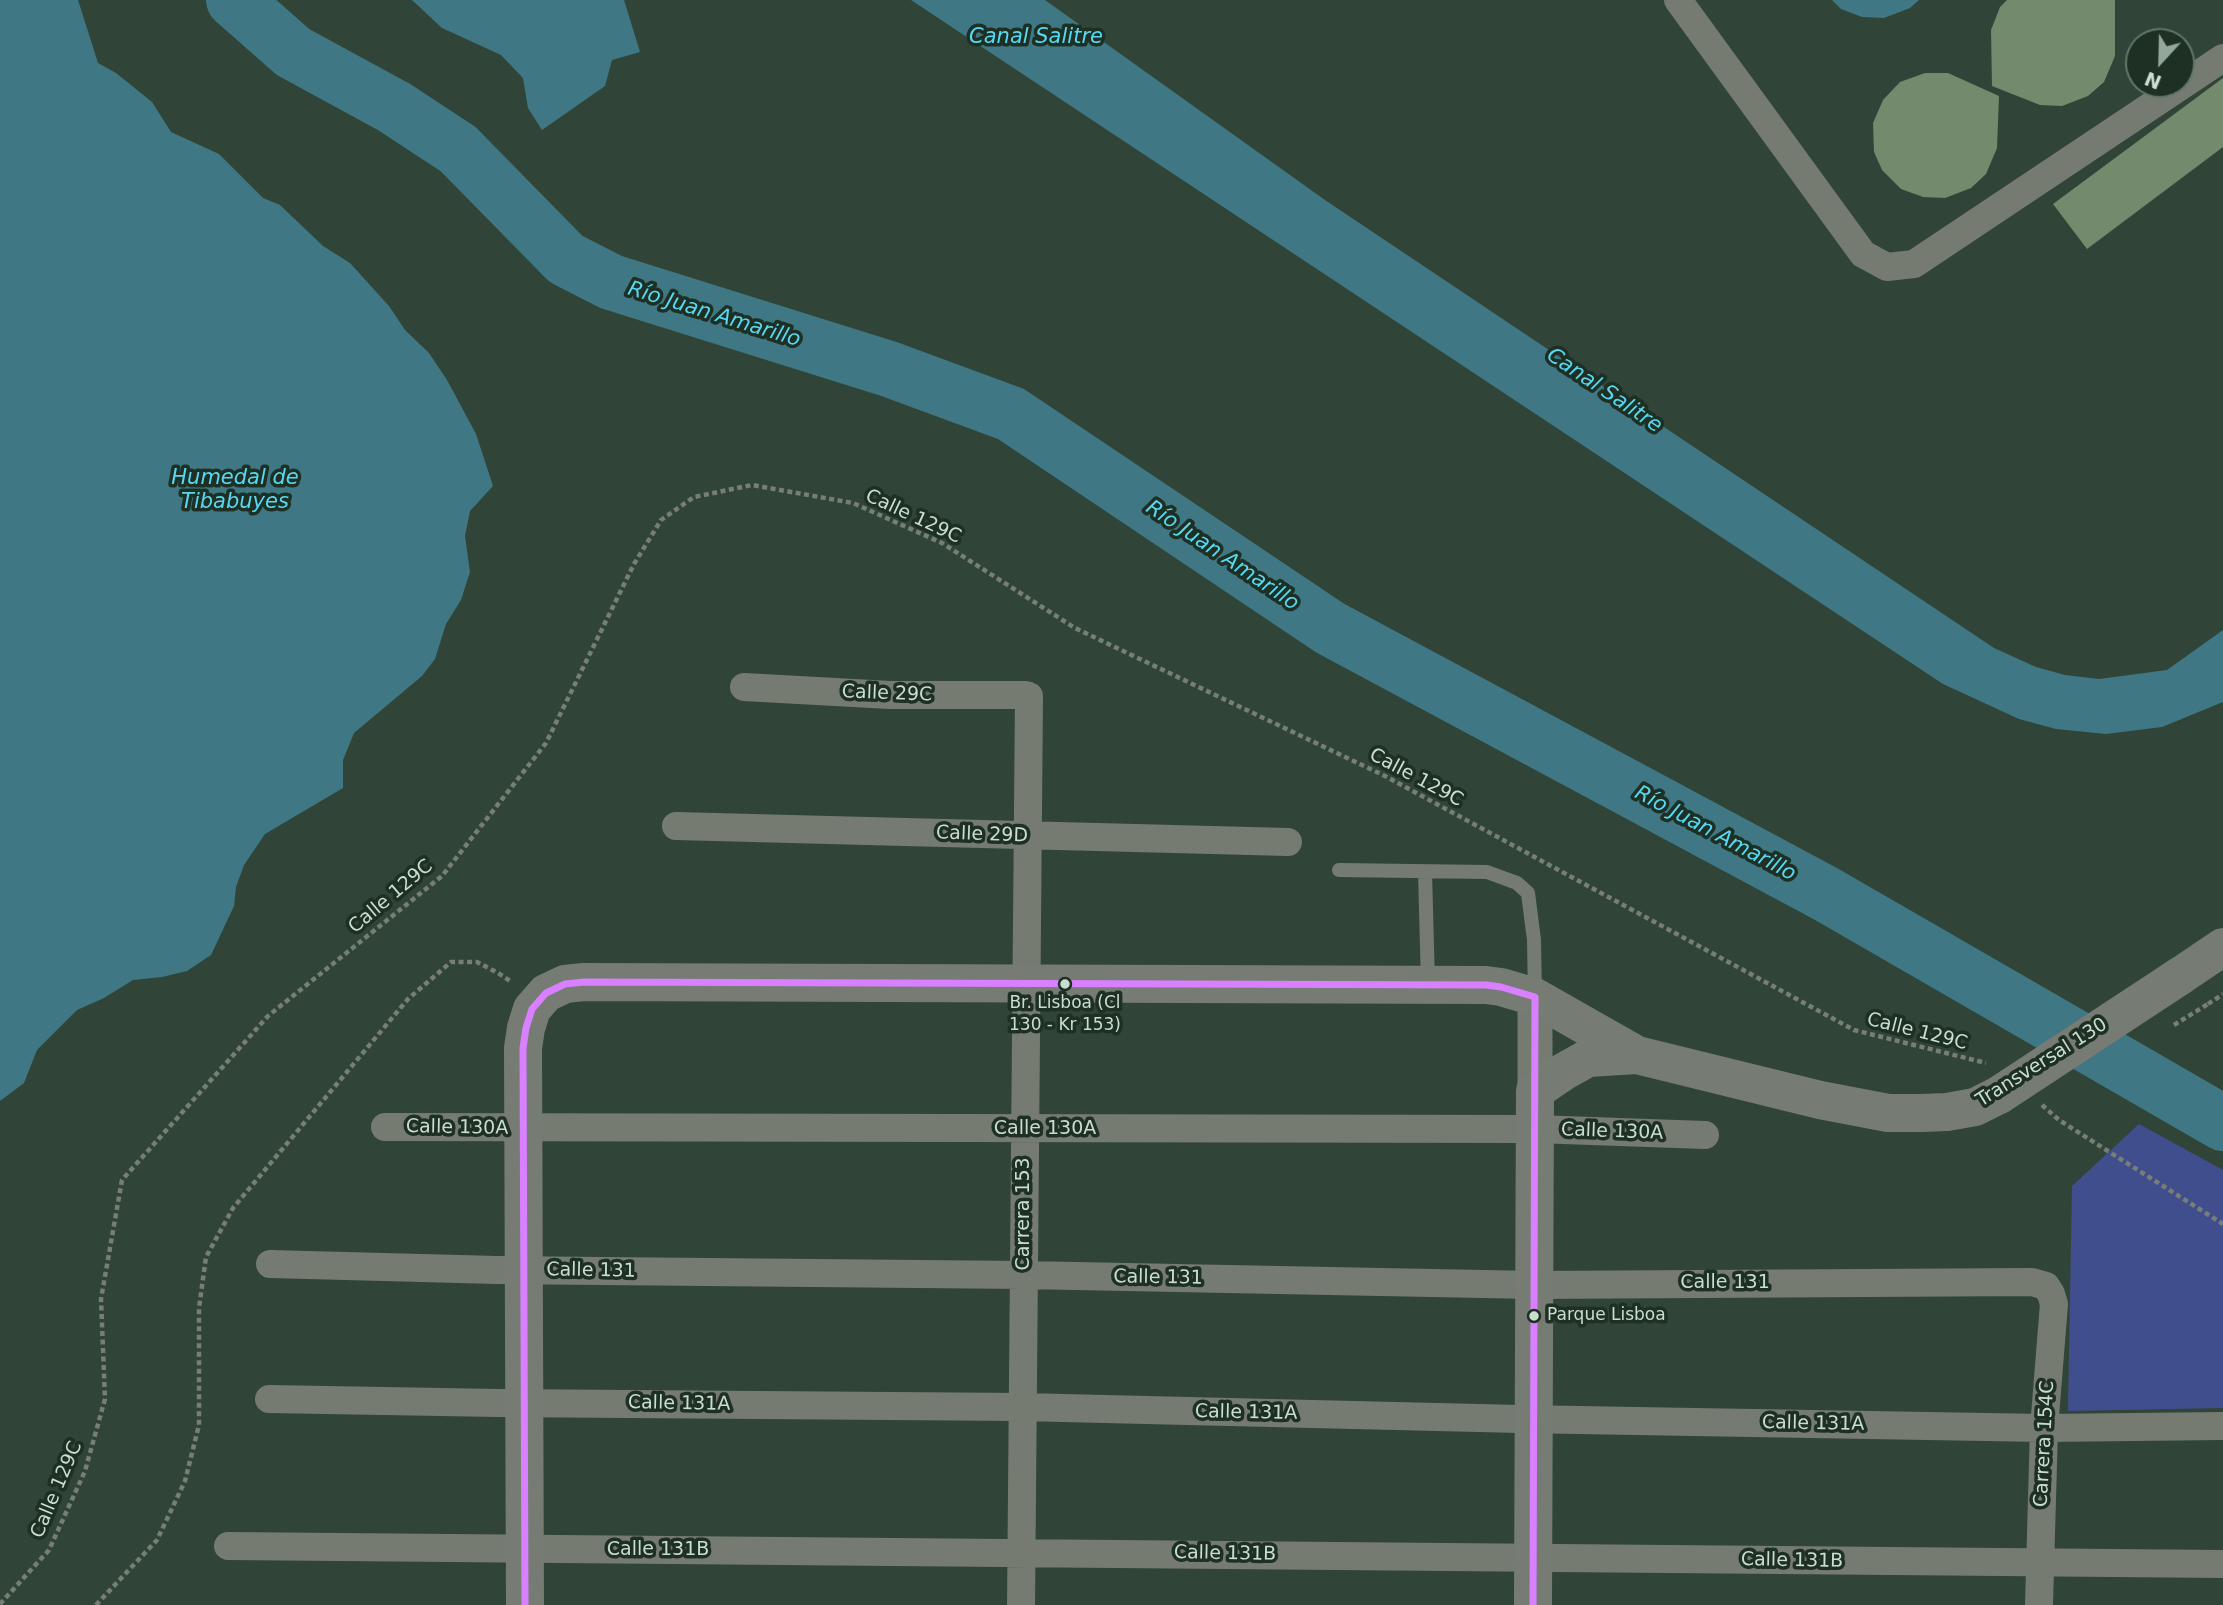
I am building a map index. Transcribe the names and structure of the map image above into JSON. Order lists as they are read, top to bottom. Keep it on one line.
{"streets":{"main road":["Transversal 130"],"street":["Calle 29C","Calle 29D","Calle 130A","Carrera 153","Calle 131","Calle 131A","Carrera 154C","Calle 131B"],"path":["Calle 129C"]},"crossings":[["Calle 129C","Transversal 130"],["Calle 29C","Carrera 153"],["Calle 29D","Carrera 153"],["Transversal 130","Calle 130A"],["Transversal 130","Carrera 153"],["Calle 130A","Carrera 153"],["Carrera 153","Calle 131"],["Carrera 153","Calle 131A"],["Carrera 153","Calle 131B"],["Calle 131","Carrera 154C"],["Calle 131A","Carrera 154C"],["Carrera 154C","Calle 131B"]],"water":["Canal Salitre","Río Juan Amarillo","Humedal de Tibabuyes"],"places":["Br. Lisboa (Cl 130 - Kr 153)","Parque Lisboa"],"north":"bottom"}
